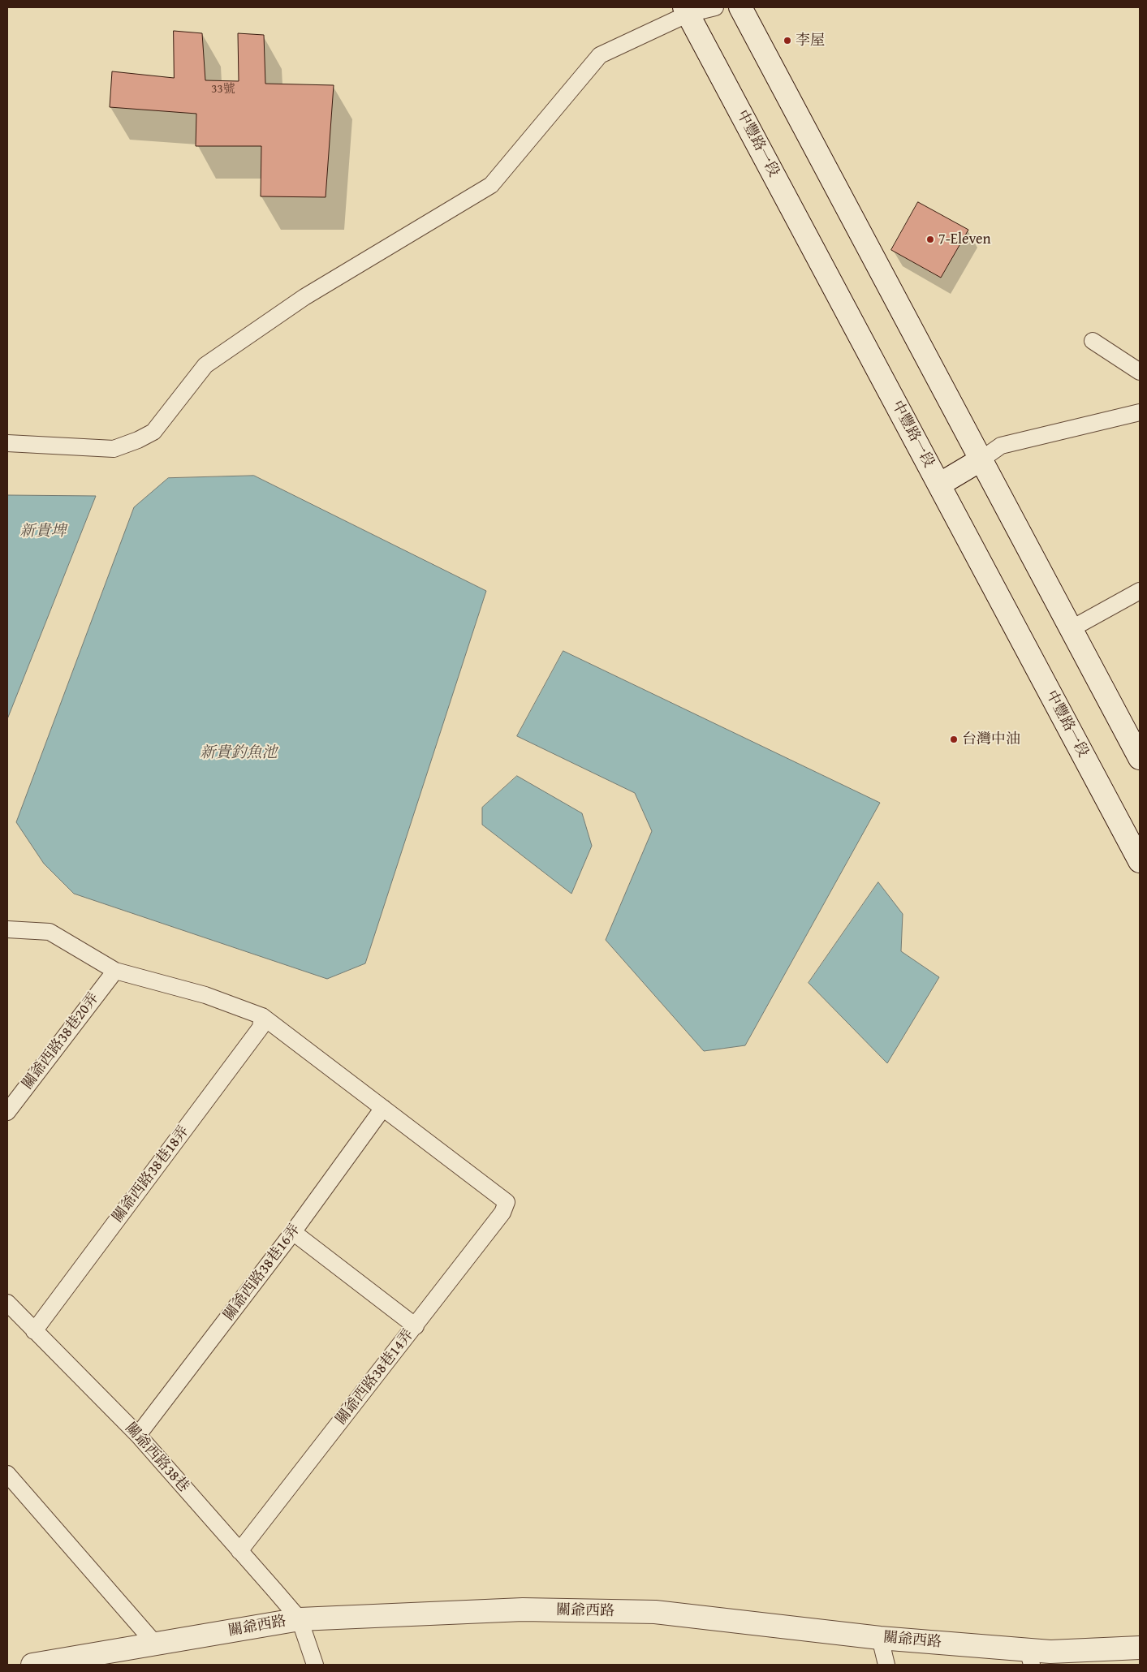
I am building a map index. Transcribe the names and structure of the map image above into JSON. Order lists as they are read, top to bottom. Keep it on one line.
{"streets":{"main road":["中豐路一段","關爺西路"],"lane":["關爺西路38巷20弄","關爺西路38巷18弄","關爺西路38巷16弄","關爺西路38巷14弄","關爺西路38巷"]},"crossings":[["關爺西路38巷18弄","關爺西路38巷"],["關爺西路38巷16弄","關爺西路38巷14弄"],["關爺西路38巷16弄","關爺西路38巷"],["關爺西路38巷14弄","關爺西路38巷"],["關爺西路38巷","關爺西路"]],"water":["新貴埤","新貴釣魚池"],"places":["李屋","7-Eleven","台灣中油"],"house_numbers":["33號"]}
